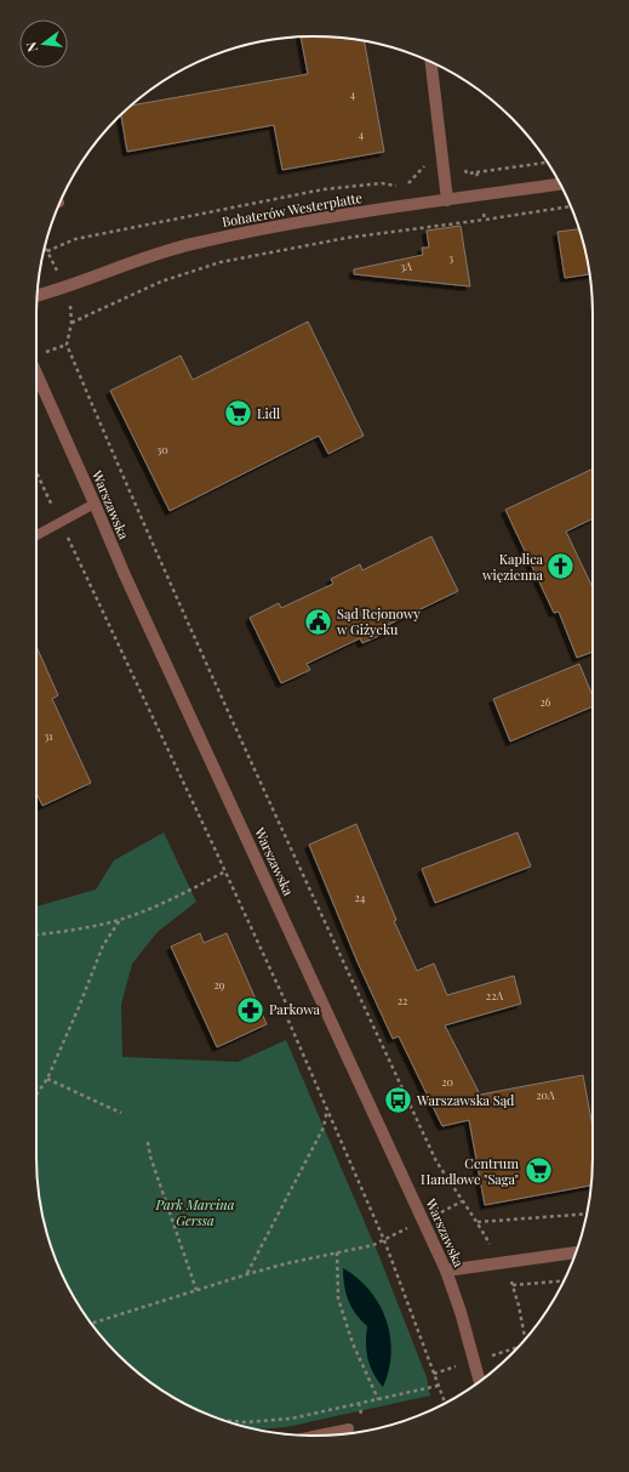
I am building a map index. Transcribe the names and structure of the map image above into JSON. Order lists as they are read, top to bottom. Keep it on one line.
{"streets":{"street":["Bohaterów Westerplatte","Warszawska"]},"parks":["Park Marcina Gerssa"],"places":{"supermarket":["Lidl","Centrum Handlowe \"Saga\""],"church":["Kaplica więzienna"],"public building":["Sąd Rejonowy w Giżycku"],"pharmacy":["Parkowa"],"bus stop":["Warszawska Sąd"]},"house_numbers":["4","4","3","3A","30","26","31","24","29","22A","22","20","20A"],"north":"left"}
